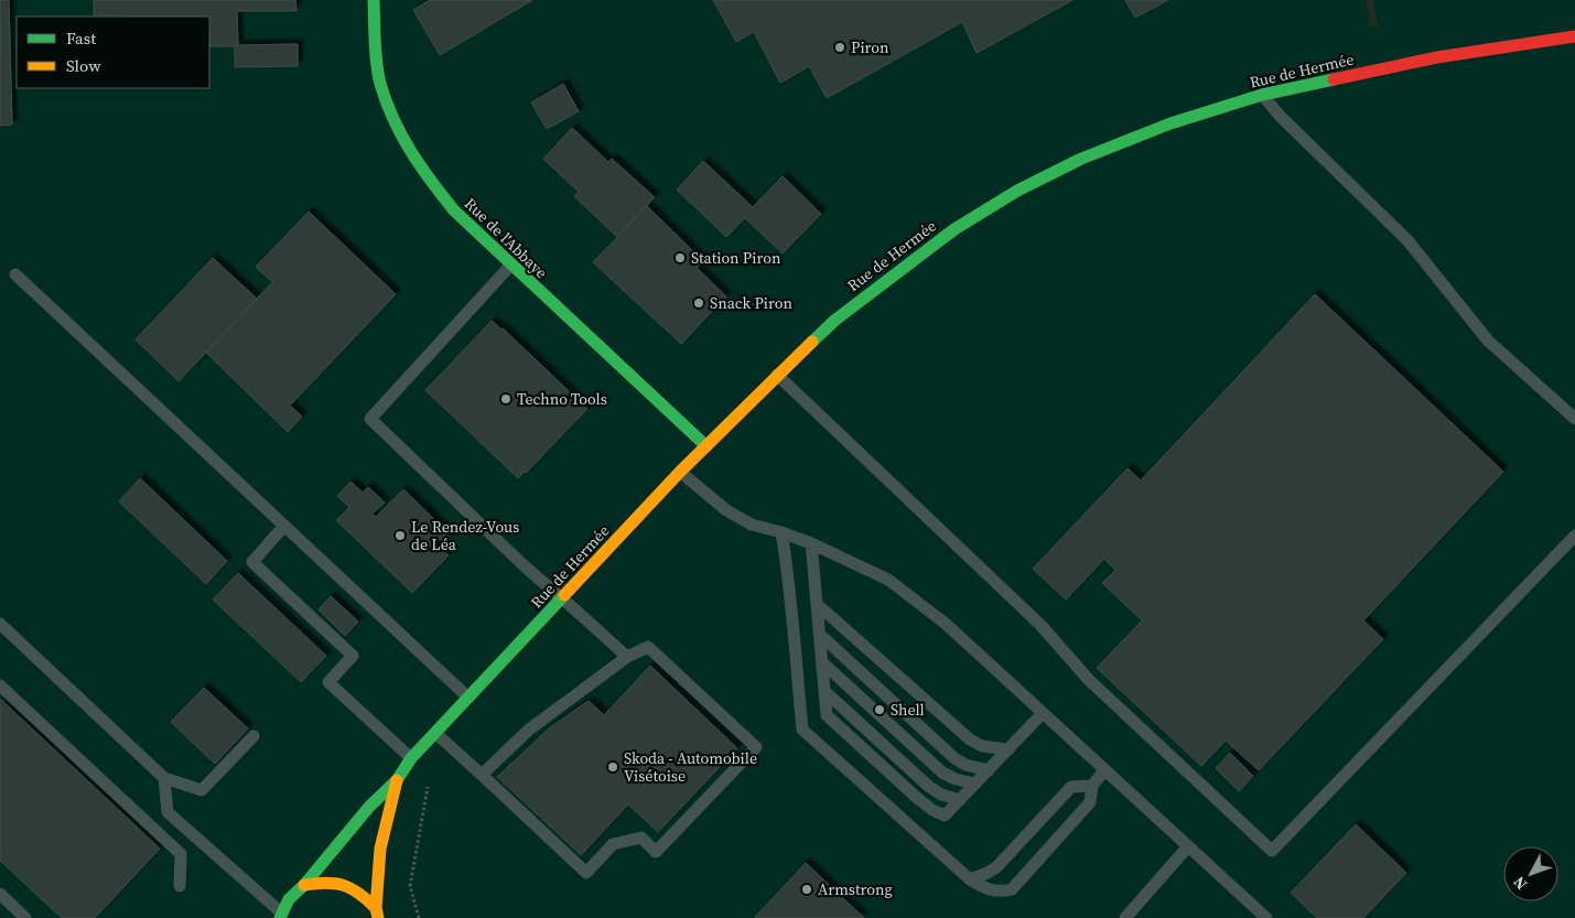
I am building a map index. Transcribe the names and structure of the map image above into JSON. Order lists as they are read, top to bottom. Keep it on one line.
{"streets":{"street":["Rue de Hermée","Rue de l'Abbaye"]},"crossings":[["Rue de Hermée","Rue de l'Abbaye"]],"places":["Piron","Station Piron","Snack Piron","Techno Tools","Le Rendez-Vous de Léa","Shell","Skoda - Automobile Visétoise","Armstrong"],"legend":["Fast","Slow"],"north":"bottom left"}
